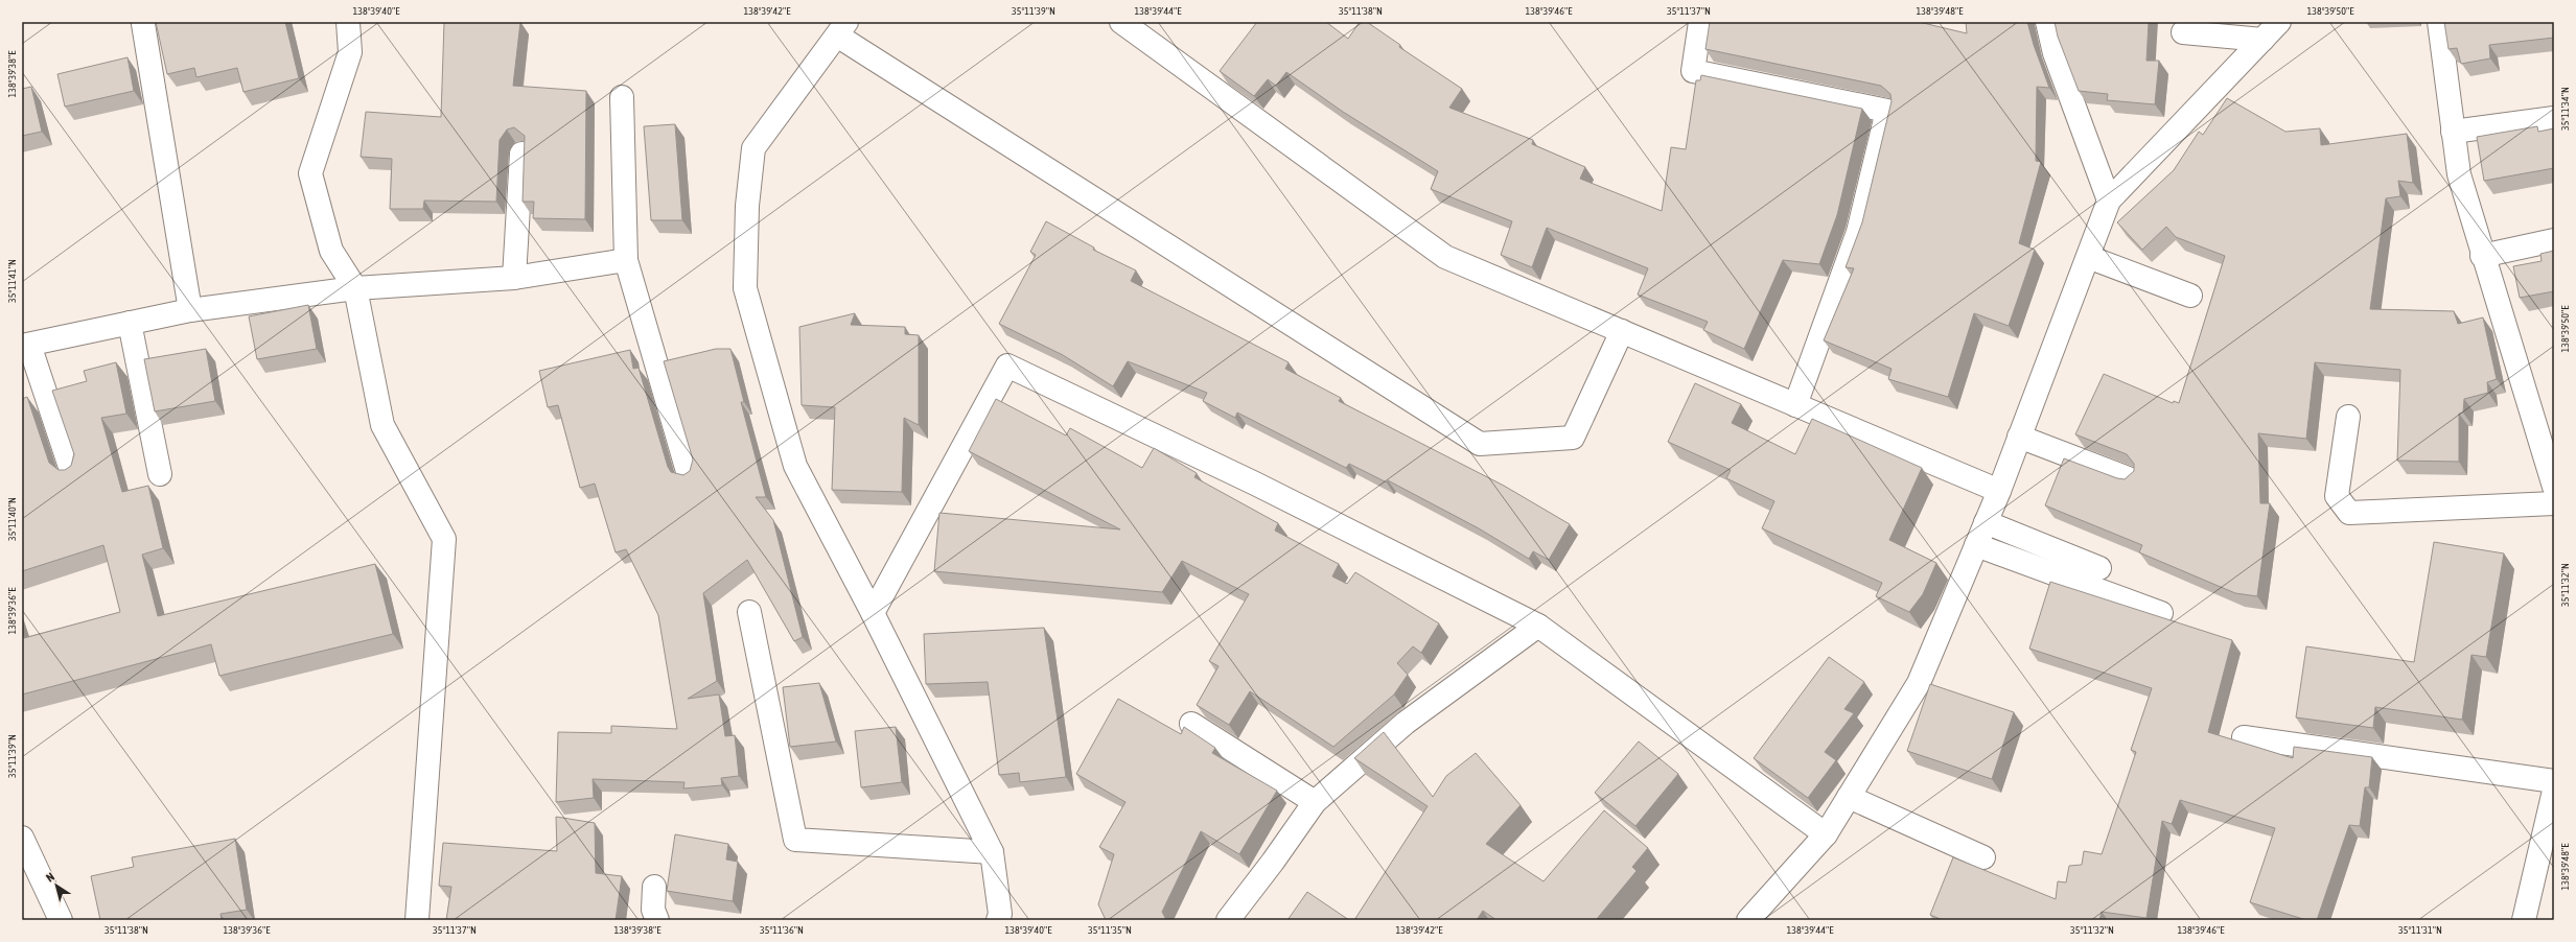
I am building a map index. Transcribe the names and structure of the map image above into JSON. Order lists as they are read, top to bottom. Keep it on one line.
{"north":"top left","coordinates":["138°39'40\"E","138°39'42\"E","35°11'39\"N","138°39'44\"E","35°11'38\"N","138°39'46\"E","35°11'37\"N","138°39'48\"E","138°39'50\"E","138°39'38\"E","35°11'34\"N","35°11'41\"N","35°11'40\"N","35°11'32\"N","138°39'36\"E","35°11'36\"N","35°11'35\"N","35°11'31\"N"]}
